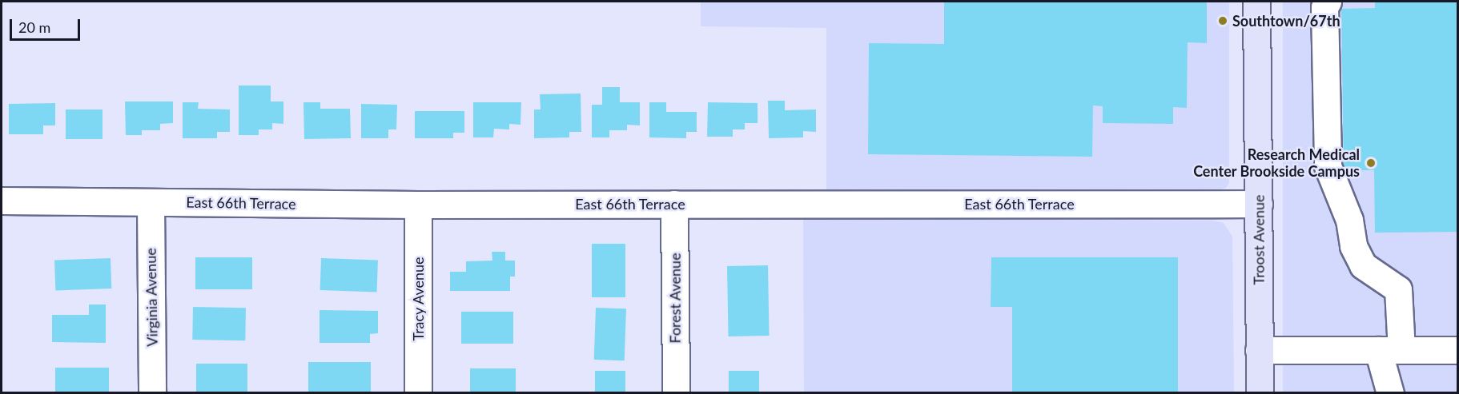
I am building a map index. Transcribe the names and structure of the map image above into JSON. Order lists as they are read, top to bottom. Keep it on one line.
{"streets":{"main road":["Troost Avenue"],"street":["East 66th Terrace","Virginia Avenue","Forest Avenue","Tracy Avenue"]},"crossings":[["East 66th Terrace","Troost Avenue"],["East 66th Terrace","Virginia Avenue"],["East 66th Terrace","Forest Avenue"],["East 66th Terrace","Tracy Avenue"]],"places":["Southtown/67th","Research Medical Center Brookside Campus"],"scale_bar":"20 m"}
